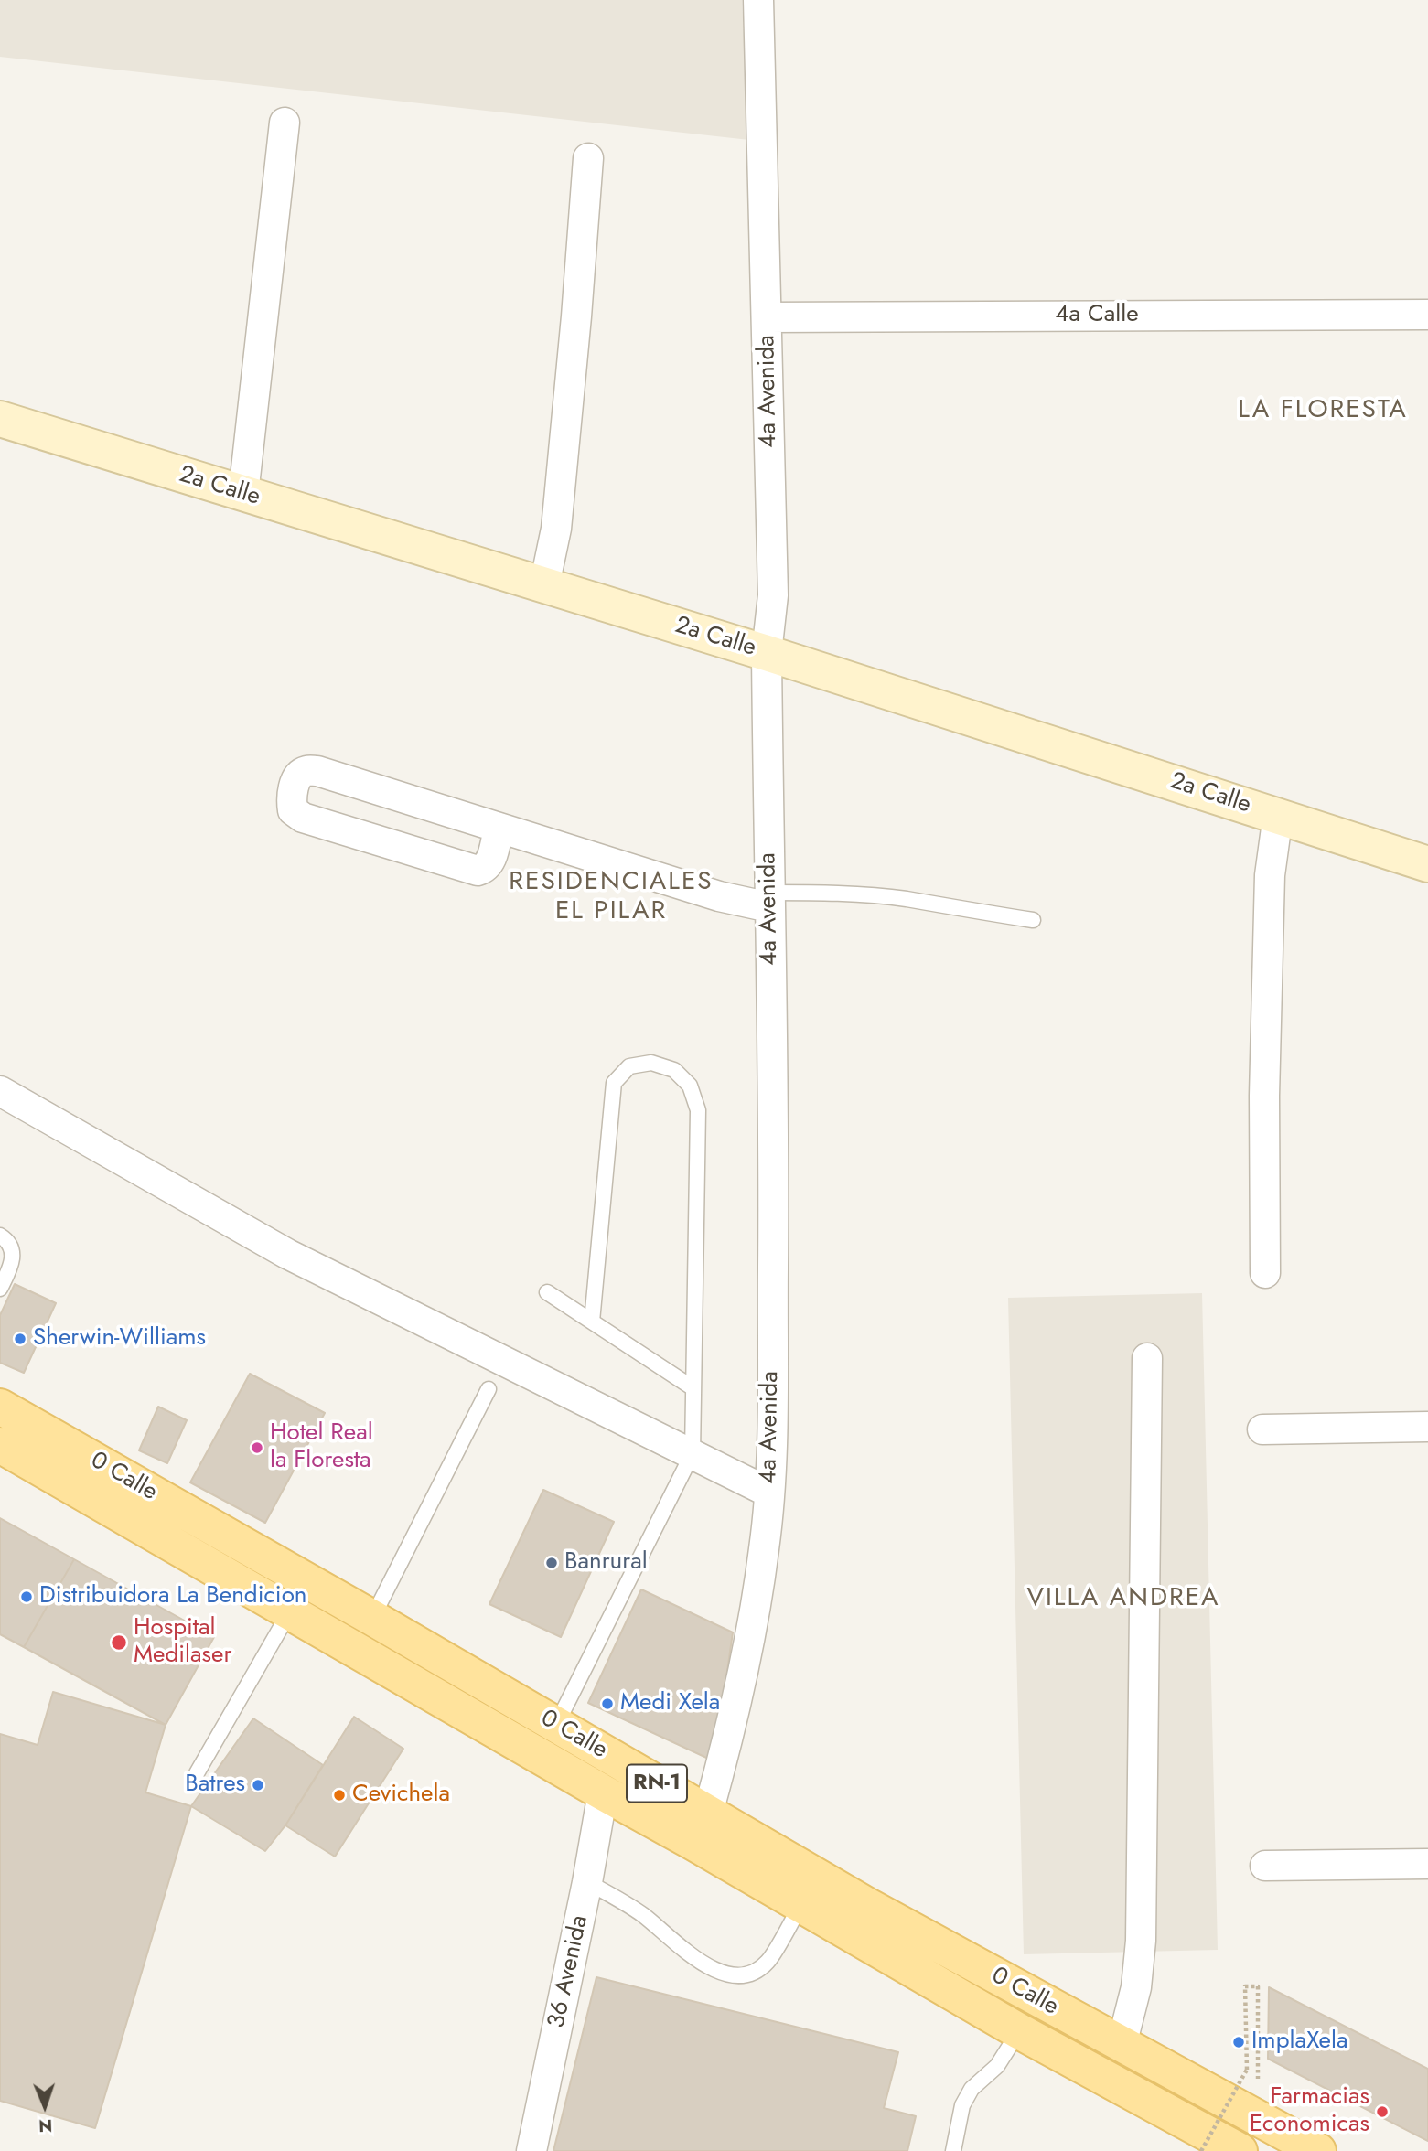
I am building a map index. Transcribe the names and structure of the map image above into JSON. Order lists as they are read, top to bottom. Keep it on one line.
{"streets":{"main road":["0 Calle","RN-1"],"street":["4a Calle","4a Avenida","2a Calle","36 Avenida"]},"crossings":[["4a Calle","4a Avenida"],["4a Avenida","2a Calle"],["4a Avenida","0 Calle"],["0 Calle","36 Avenida"]],"districts":["LA FLORESTA","RESIDENCIALES EL PILAR","VILLA ANDREA"],"places":["Sherwin-Williams","Hotel Real la Floresta","Banrural","Distribuidora La Bendicion","Hospital Medilaser","Medi Xela","Batres","Cevichela","ImplaXela","Farmacias Economicas"],"north":"bottom"}
